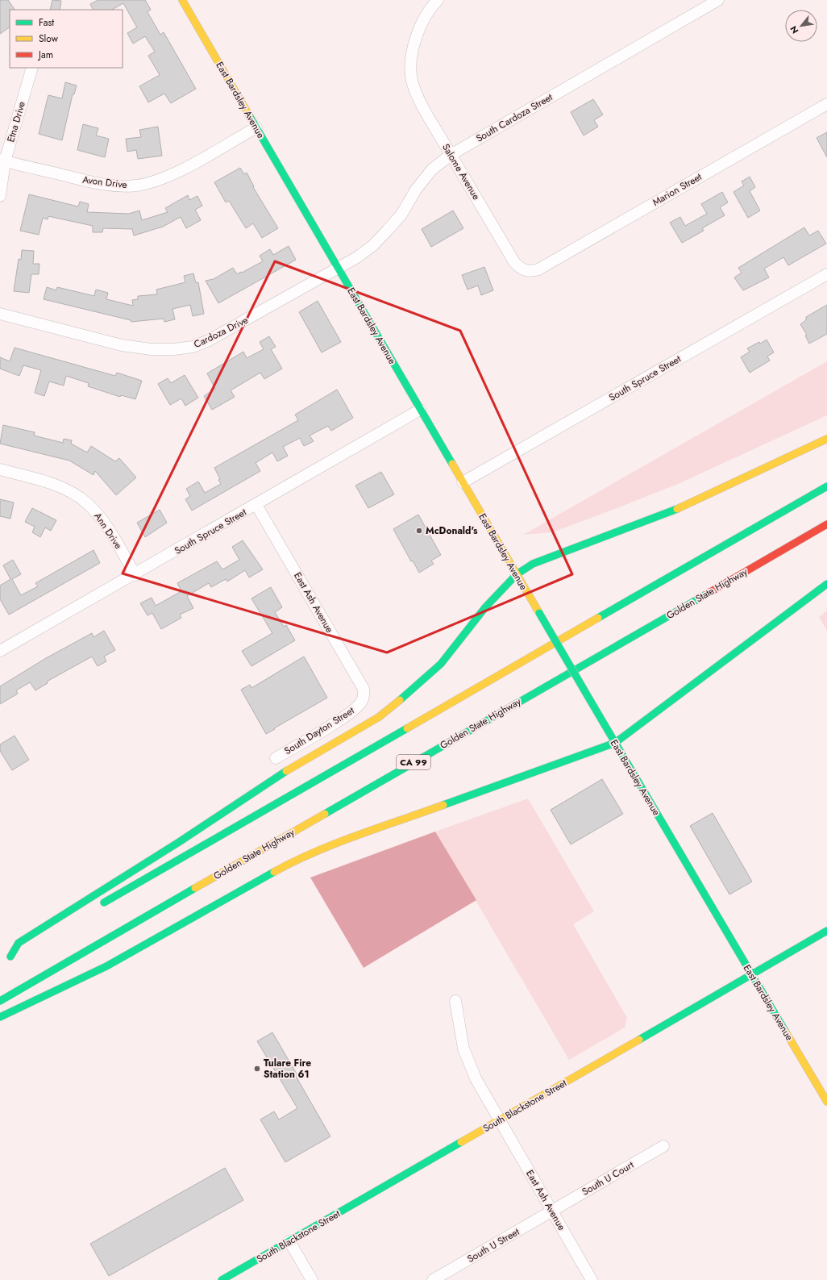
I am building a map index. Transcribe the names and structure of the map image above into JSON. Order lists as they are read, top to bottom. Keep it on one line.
{"streets":{"main road":["East Bardsley Avenue","Golden State Highway","CA 99","South Blackstone Street"],"street":["South Cardoza Street","Etna Drive","Salome Avenue","Avon Drive","Marion Street","Cardoza Drive","South Spruce Street","Ann Drive","East Ash Avenue","South Dayton Street","South U Court","South U Street"]},"crossings":[["East Bardsley Avenue","South Cardoza Street"],["East Bardsley Avenue","Avon Drive"],["East Bardsley Avenue","Cardoza Drive"],["East Bardsley Avenue","South Spruce Street"],["East Bardsley Avenue","South Blackstone Street"],["South Cardoza Street","Salome Avenue"],["South Cardoza Street","Cardoza Drive"],["Etna Drive","Avon Drive"],["Salome Avenue","Marion Street"],["South Spruce Street","Ann Drive"],["South Spruce Street","East Ash Avenue"],["East Ash Avenue","South Dayton Street"],["East Ash Avenue","South Blackstone Street"],["East Ash Avenue","South U Court"],["East Ash Avenue","South U Street"],["South U Court","South U Street"]],"places":["McDonald's","Tulare Fire Station 61"],"legend":["Fast","Slow","Jam"],"north":"bottom left"}
